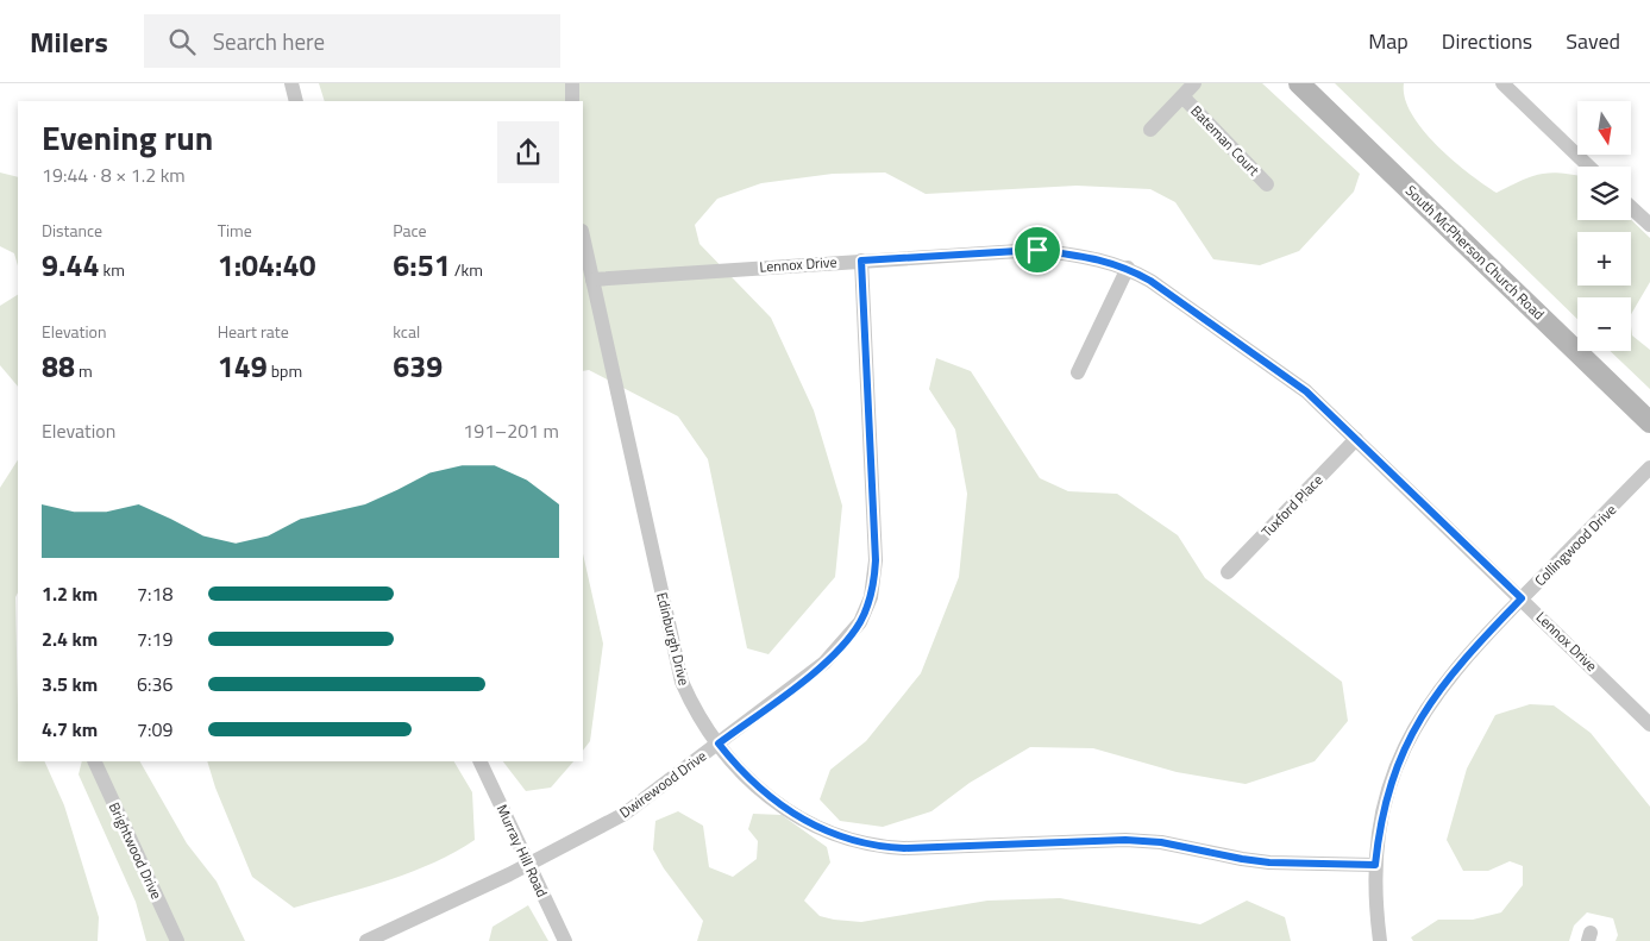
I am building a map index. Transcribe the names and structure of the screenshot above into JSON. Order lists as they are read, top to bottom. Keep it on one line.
{"streets":{"main road":["South McPherson Church Road"],"street":["Bateman Court","Lennox Drive","Tuxford Place","Collingwood Drive","Edinburgh Drive","Dwirewood Drive","Brightwood Drive","Murray Hill Road"]},"crossings":[["Lennox Drive","Tuxford Place"],["Lennox Drive","Collingwood Drive"],["Lennox Drive","Edinburgh Drive"],["Lennox Drive","Dwirewood Drive"],["Collingwood Drive","Edinburgh Drive"],["Edinburgh Drive","Dwirewood Drive"],["Dwirewood Drive","Murray Hill Road"]],"north":"bottom","page":{"header":"Milers","search":"Search here","nav":["Map","Directions","Saved"],"map_buttons":["+","−"],"heading":["Evening run","19:44 · 8 × 1.2 km"],"stats":[["Distance","9.44 km"],["Time","1:04:40"],["Pace","6:51 /km"],["Elevation","88 m"],["Heart rate","149 bpm"],["kcal","639"]],"chart":["Elevation","191–201 m"],"list":[{"name":"1.2 km","note":"7:18"},{"name":"2.4 km","note":"7:19"},{"name":"3.5 km","note":"6:36"},{"name":"4.7 km","note":"7:09"}]}}
